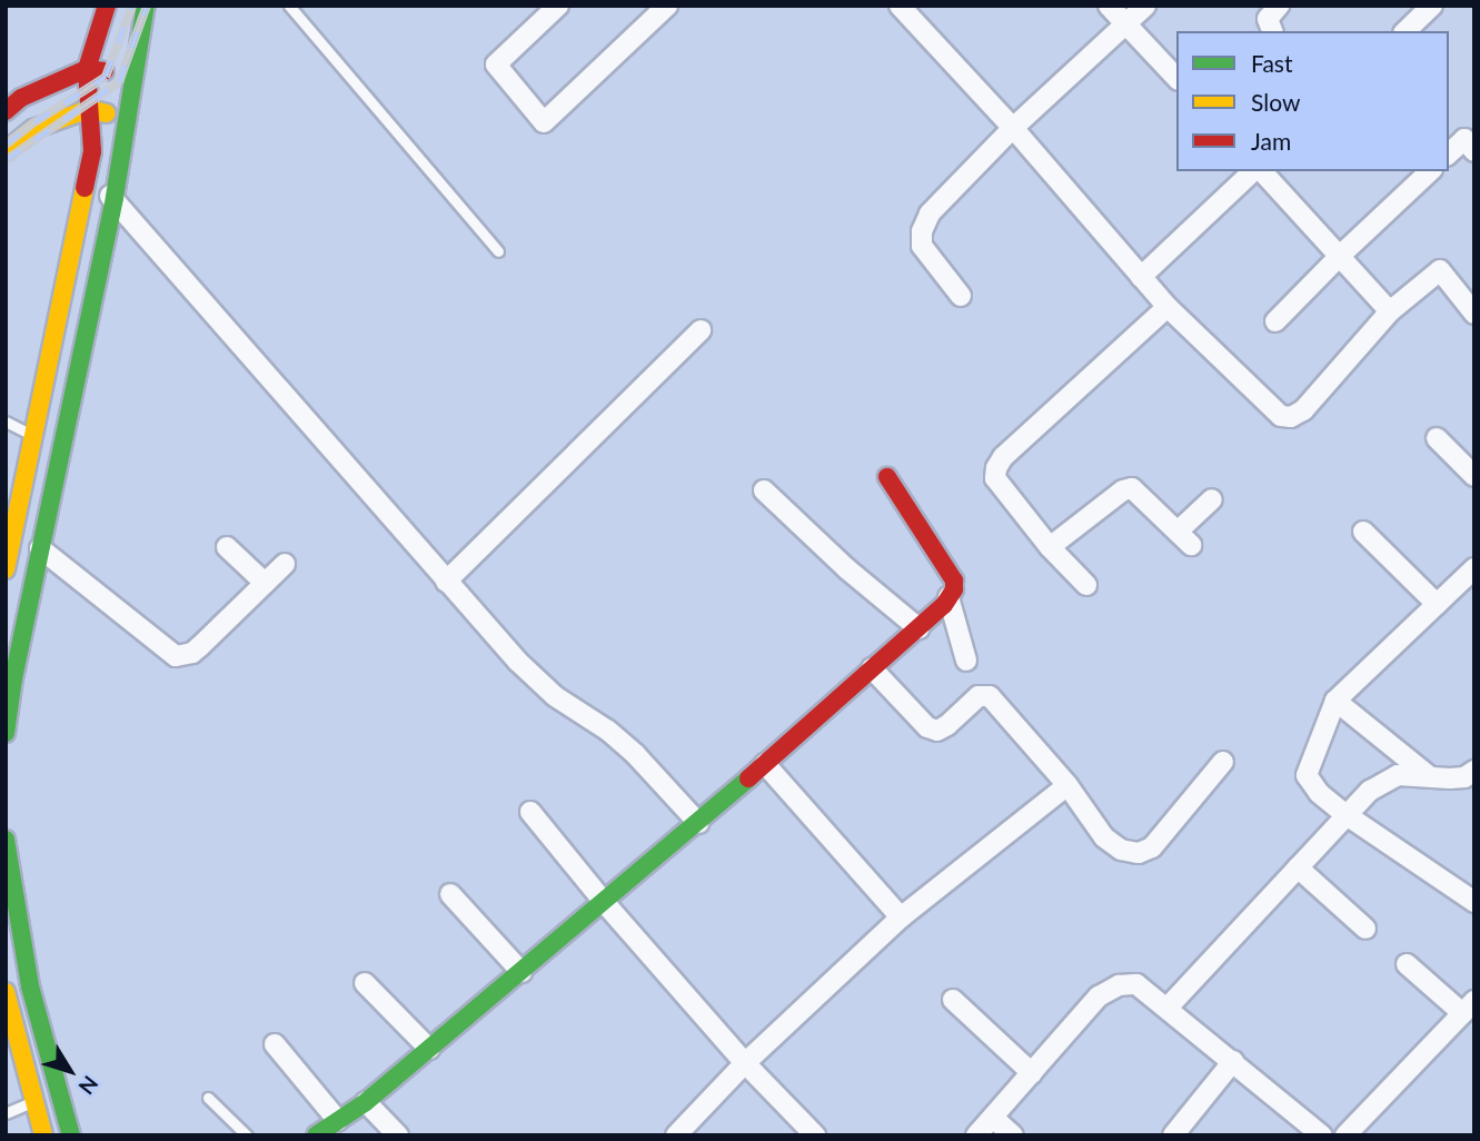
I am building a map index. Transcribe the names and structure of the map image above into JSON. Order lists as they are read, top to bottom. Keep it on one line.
{"legend":["Fast","Slow","Jam"],"north":"bottom right"}
